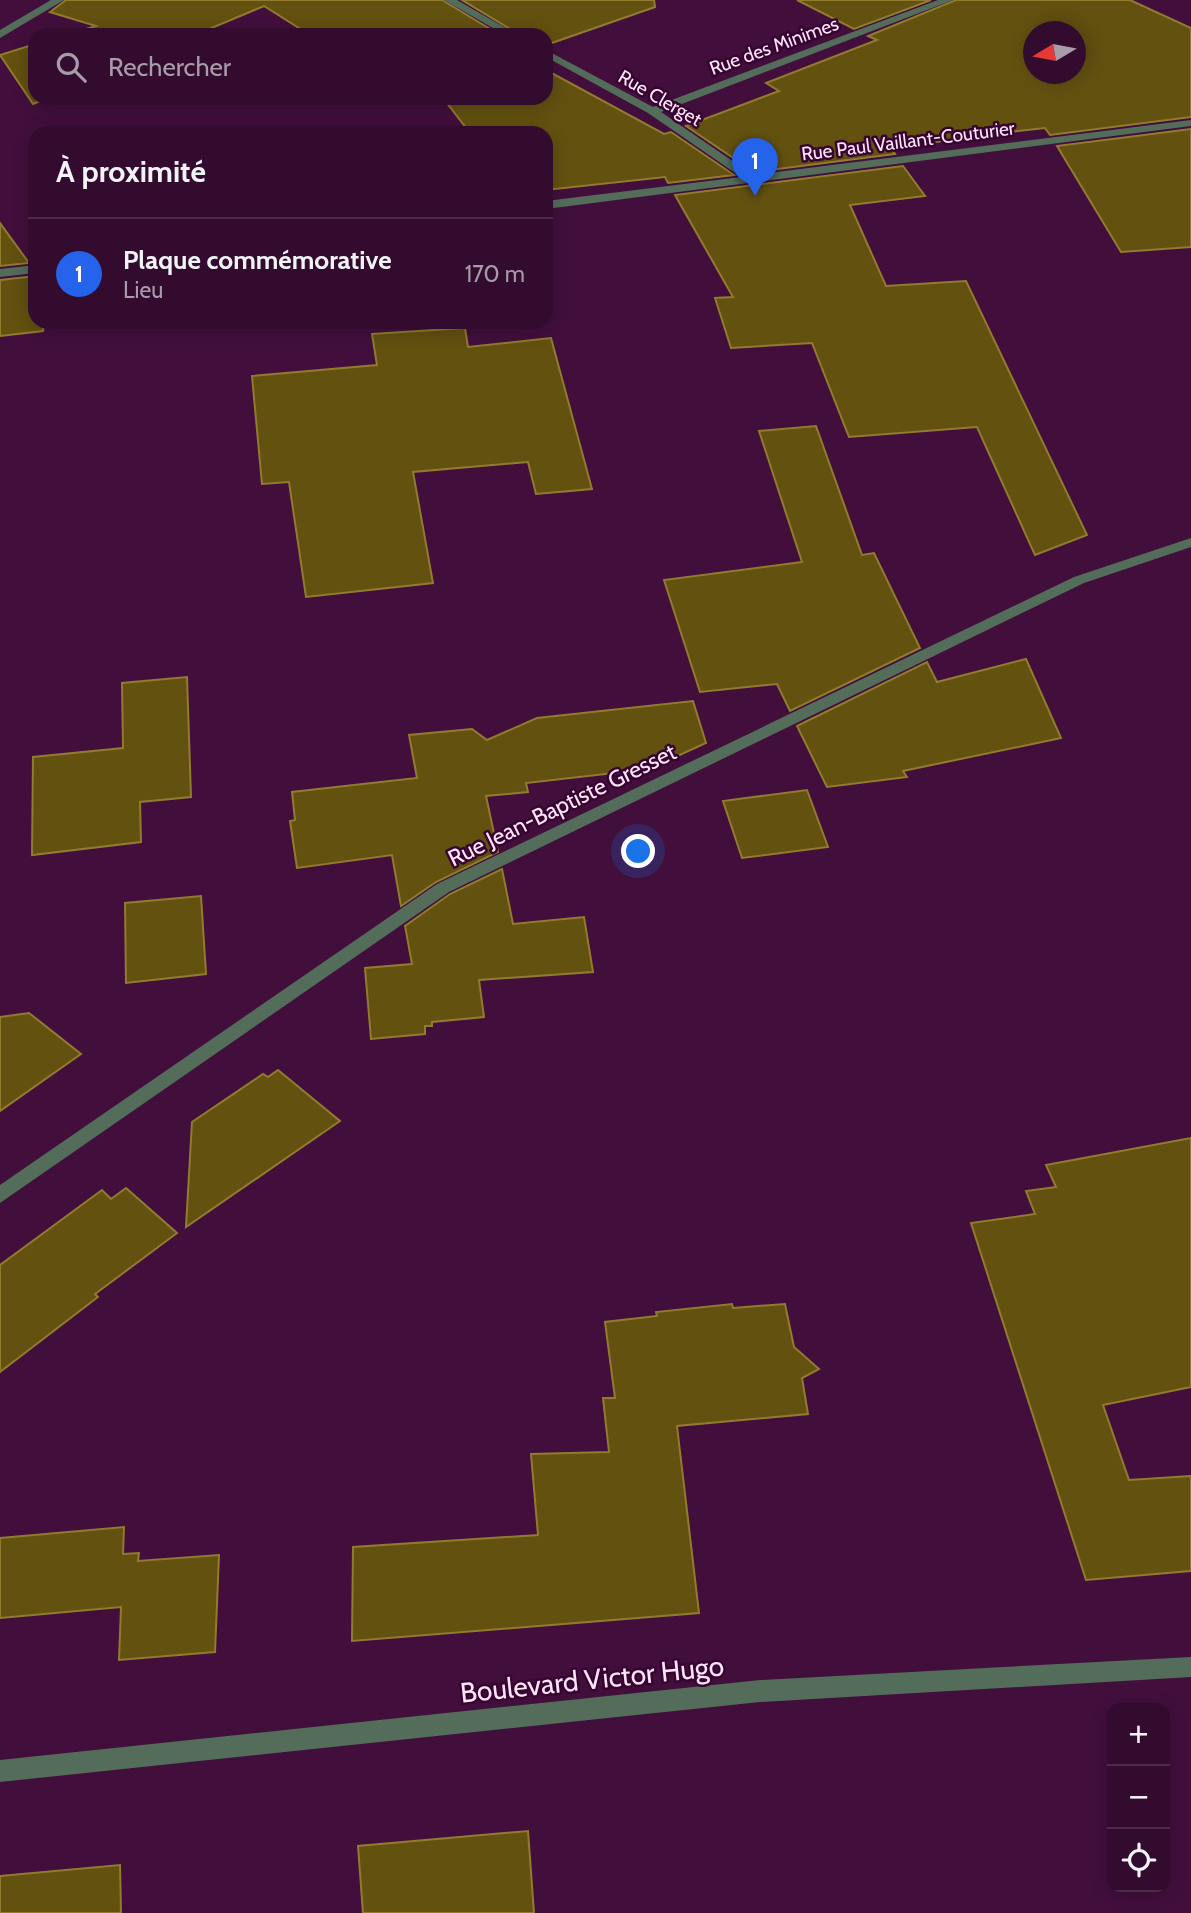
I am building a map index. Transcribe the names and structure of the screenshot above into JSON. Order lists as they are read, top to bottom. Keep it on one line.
{"streets":{"street":["Rue des Minimes","Rue Clerget","Rue Paul Vaillant-Couturier","Rue Jean-Baptiste Gresset","Boulevard Victor Hugo"]},"crossings":[["Rue des Minimes","Rue Clerget"],["Rue Clerget","Rue Paul Vaillant-Couturier"]],"north":"left","page":{"search":"Rechercher","heading":"À proximité","pins":"1","list":[{"mark":"1","name":"Plaque commémorative","note":"Lieu","value":"170 m"}],"map_buttons":["+","−"]}}
